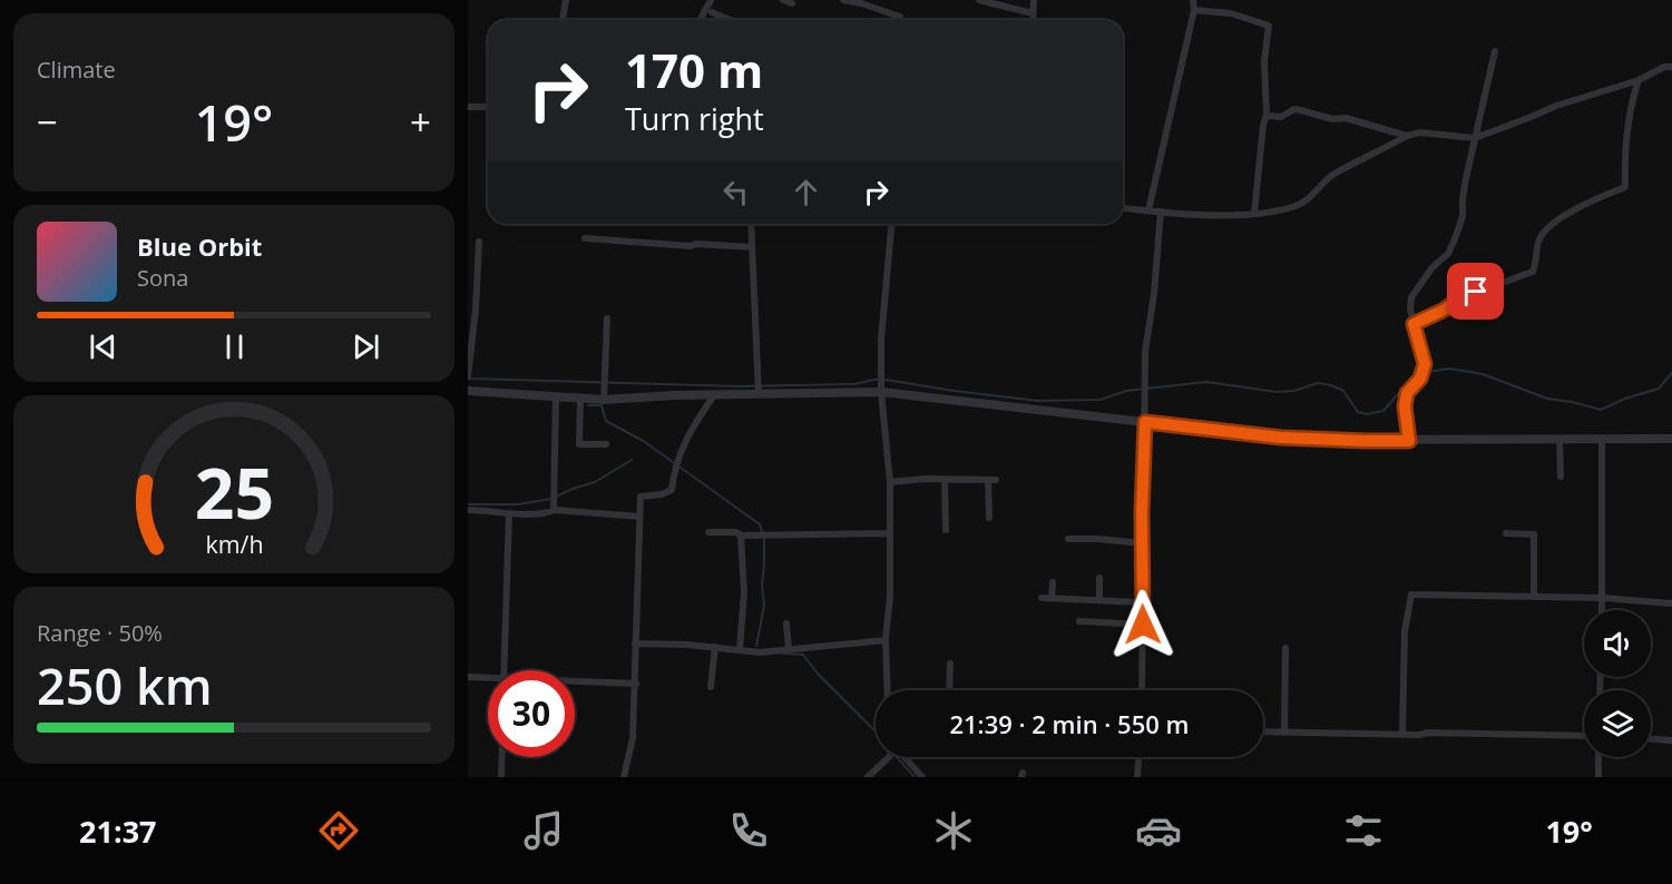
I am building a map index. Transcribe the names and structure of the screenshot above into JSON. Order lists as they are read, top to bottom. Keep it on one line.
{"page":{"tile":["Climate",["Range · 50%","250 km"]],"turn":["170 m","Turn right"],"heat":["−","19°","+"],"song":["Blue Orbit","Sona"],"limit":"30","trip":"21:39 · 2 min · 550 m","tabs":["21:37","19°"],"gauge":["25","km/h"]}}
